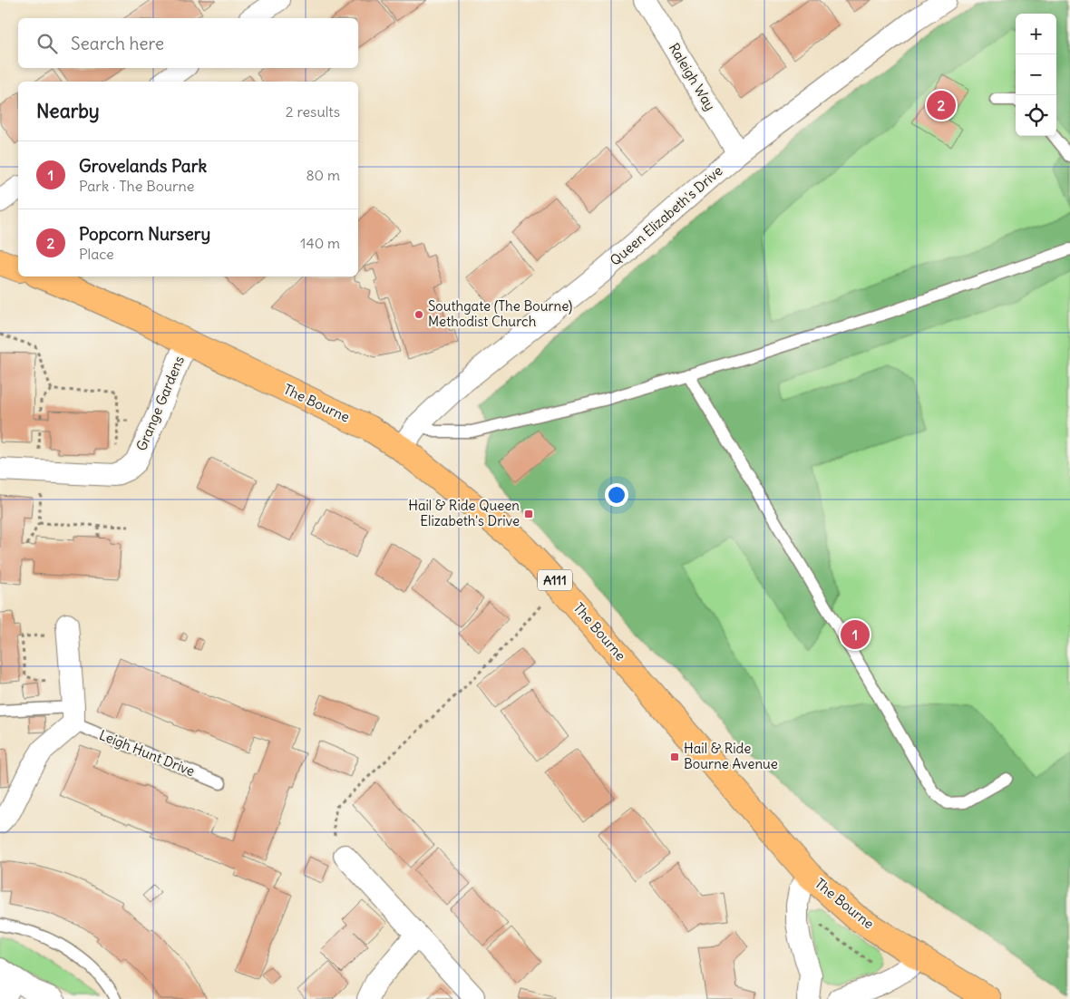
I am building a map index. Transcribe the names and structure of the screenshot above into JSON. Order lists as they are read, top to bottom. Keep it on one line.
{"streets":{"main road":["The Bourne","A111"],"street":["Raleigh Way","Queen Elizabeth's Drive","Grange Gardens"],"lane":["Leigh Hunt Drive"]},"crossings":[["Raleigh Way","Queen Elizabeth's Drive"],["Queen Elizabeth's Drive","The Bourne"],["Grange Gardens","The Bourne"]],"places":{"other":["Southgate (The Bourne) Methodist Church"],"transit":["Hail & Ride Queen Elizabeth's Drive","Hail & Ride Bourne Avenue"]},"page":{"map_buttons":["+","−"],"search":"Search here","heading":["Nearby","2 results"],"pins":["2","1"],"list":[{"mark":"1","name":"Grovelands Park","note":"Park · The Bourne","value":"80 m"},{"mark":"2","name":"Popcorn Nursery","note":"Place","value":"140 m"}]}}
